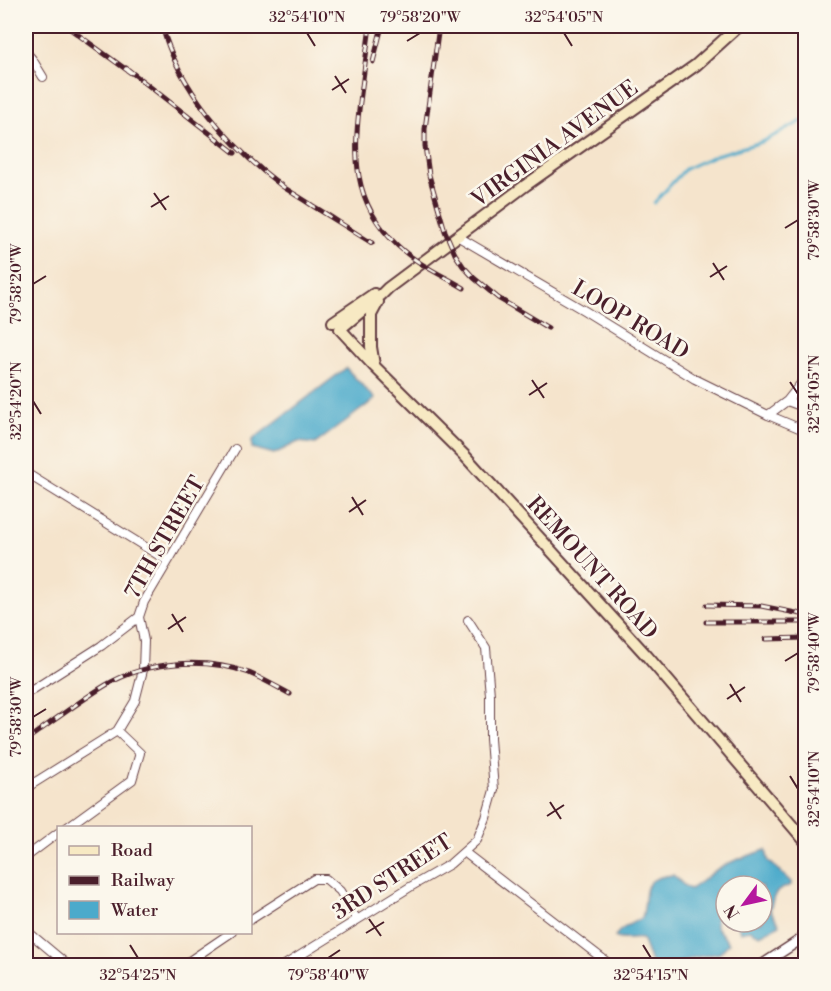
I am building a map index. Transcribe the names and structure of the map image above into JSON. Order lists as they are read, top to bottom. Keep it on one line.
{"streets":{"main road":["VIRGINIA AVENUE","REMOUNT ROAD"],"street":["LOOP ROAD","7TH STREET","3RD STREET"]},"crossings":[["VIRGINIA AVENUE","LOOP ROAD"],["VIRGINIA AVENUE","REMOUNT ROAD"]],"legend":["Road","Railway","Water"],"north":"bottom left","coordinates":["32°54'10\"N","79°58'20\"W","32°54'05\"N","79°58'30\"W","32°54'20\"N","79°58'40\"W","32°54'25\"N","32°54'15\"N"]}
